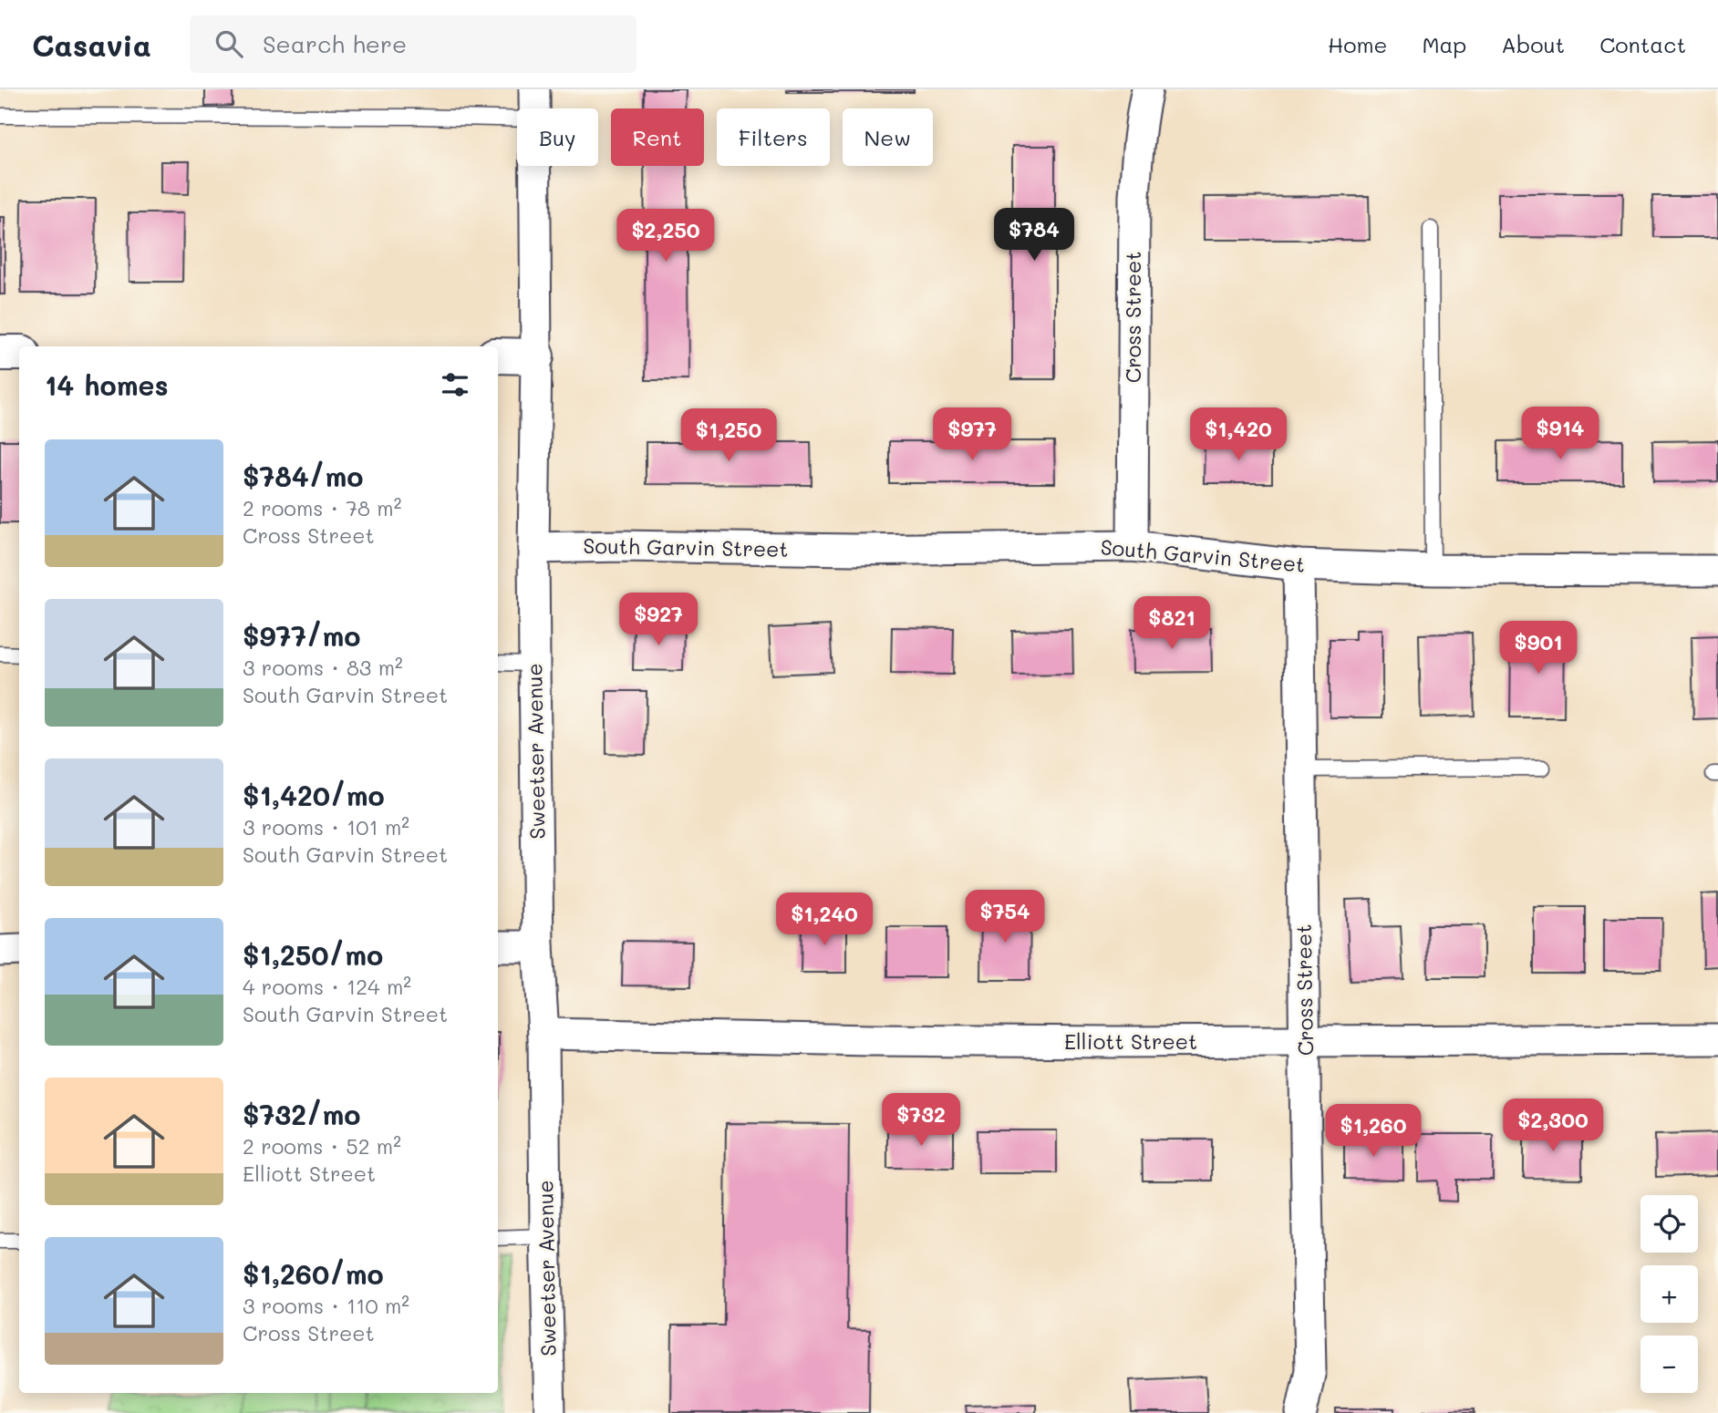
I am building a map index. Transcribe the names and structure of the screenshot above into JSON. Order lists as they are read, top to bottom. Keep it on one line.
{"streets":{"street":["Cross Street","South Garvin Street","Sweetser Avenue","Elliott Street"]},"crossings":[["Cross Street","South Garvin Street"],["Cross Street","Elliott Street"],["South Garvin Street","Sweetser Avenue"],["Sweetser Avenue","Elliott Street"]],"page":{"header":"Casavia","search":"Search here","nav":["Home","Map","About","Contact"],"chip":["Buy","Rent","Filters","New"],"price":["$784","$2,250","$914","$977","$1,420","$1,250","$927","$821","$901","$754","$1,240","$732","$2,300","$1,260"],"heading":"14 homes","list":[{"name":"$784/mo","note":"2 rooms · 78 m² · Cross Street"},{"name":"$977/mo","note":"3 rooms · 83 m² · South Garvin Street"},{"name":"$1,420/mo","note":"3 rooms · 101 m² · South Garvin Street"},{"name":"$1,250/mo","note":"4 rooms · 124 m² · South Garvin Street"},{"name":"$732/mo","note":"2 rooms · 52 m² · Elliott Street"},{"name":"$1,260/mo","note":"3 rooms · 110 m² · Cross Street"}],"map_buttons":["+","−"]}}
